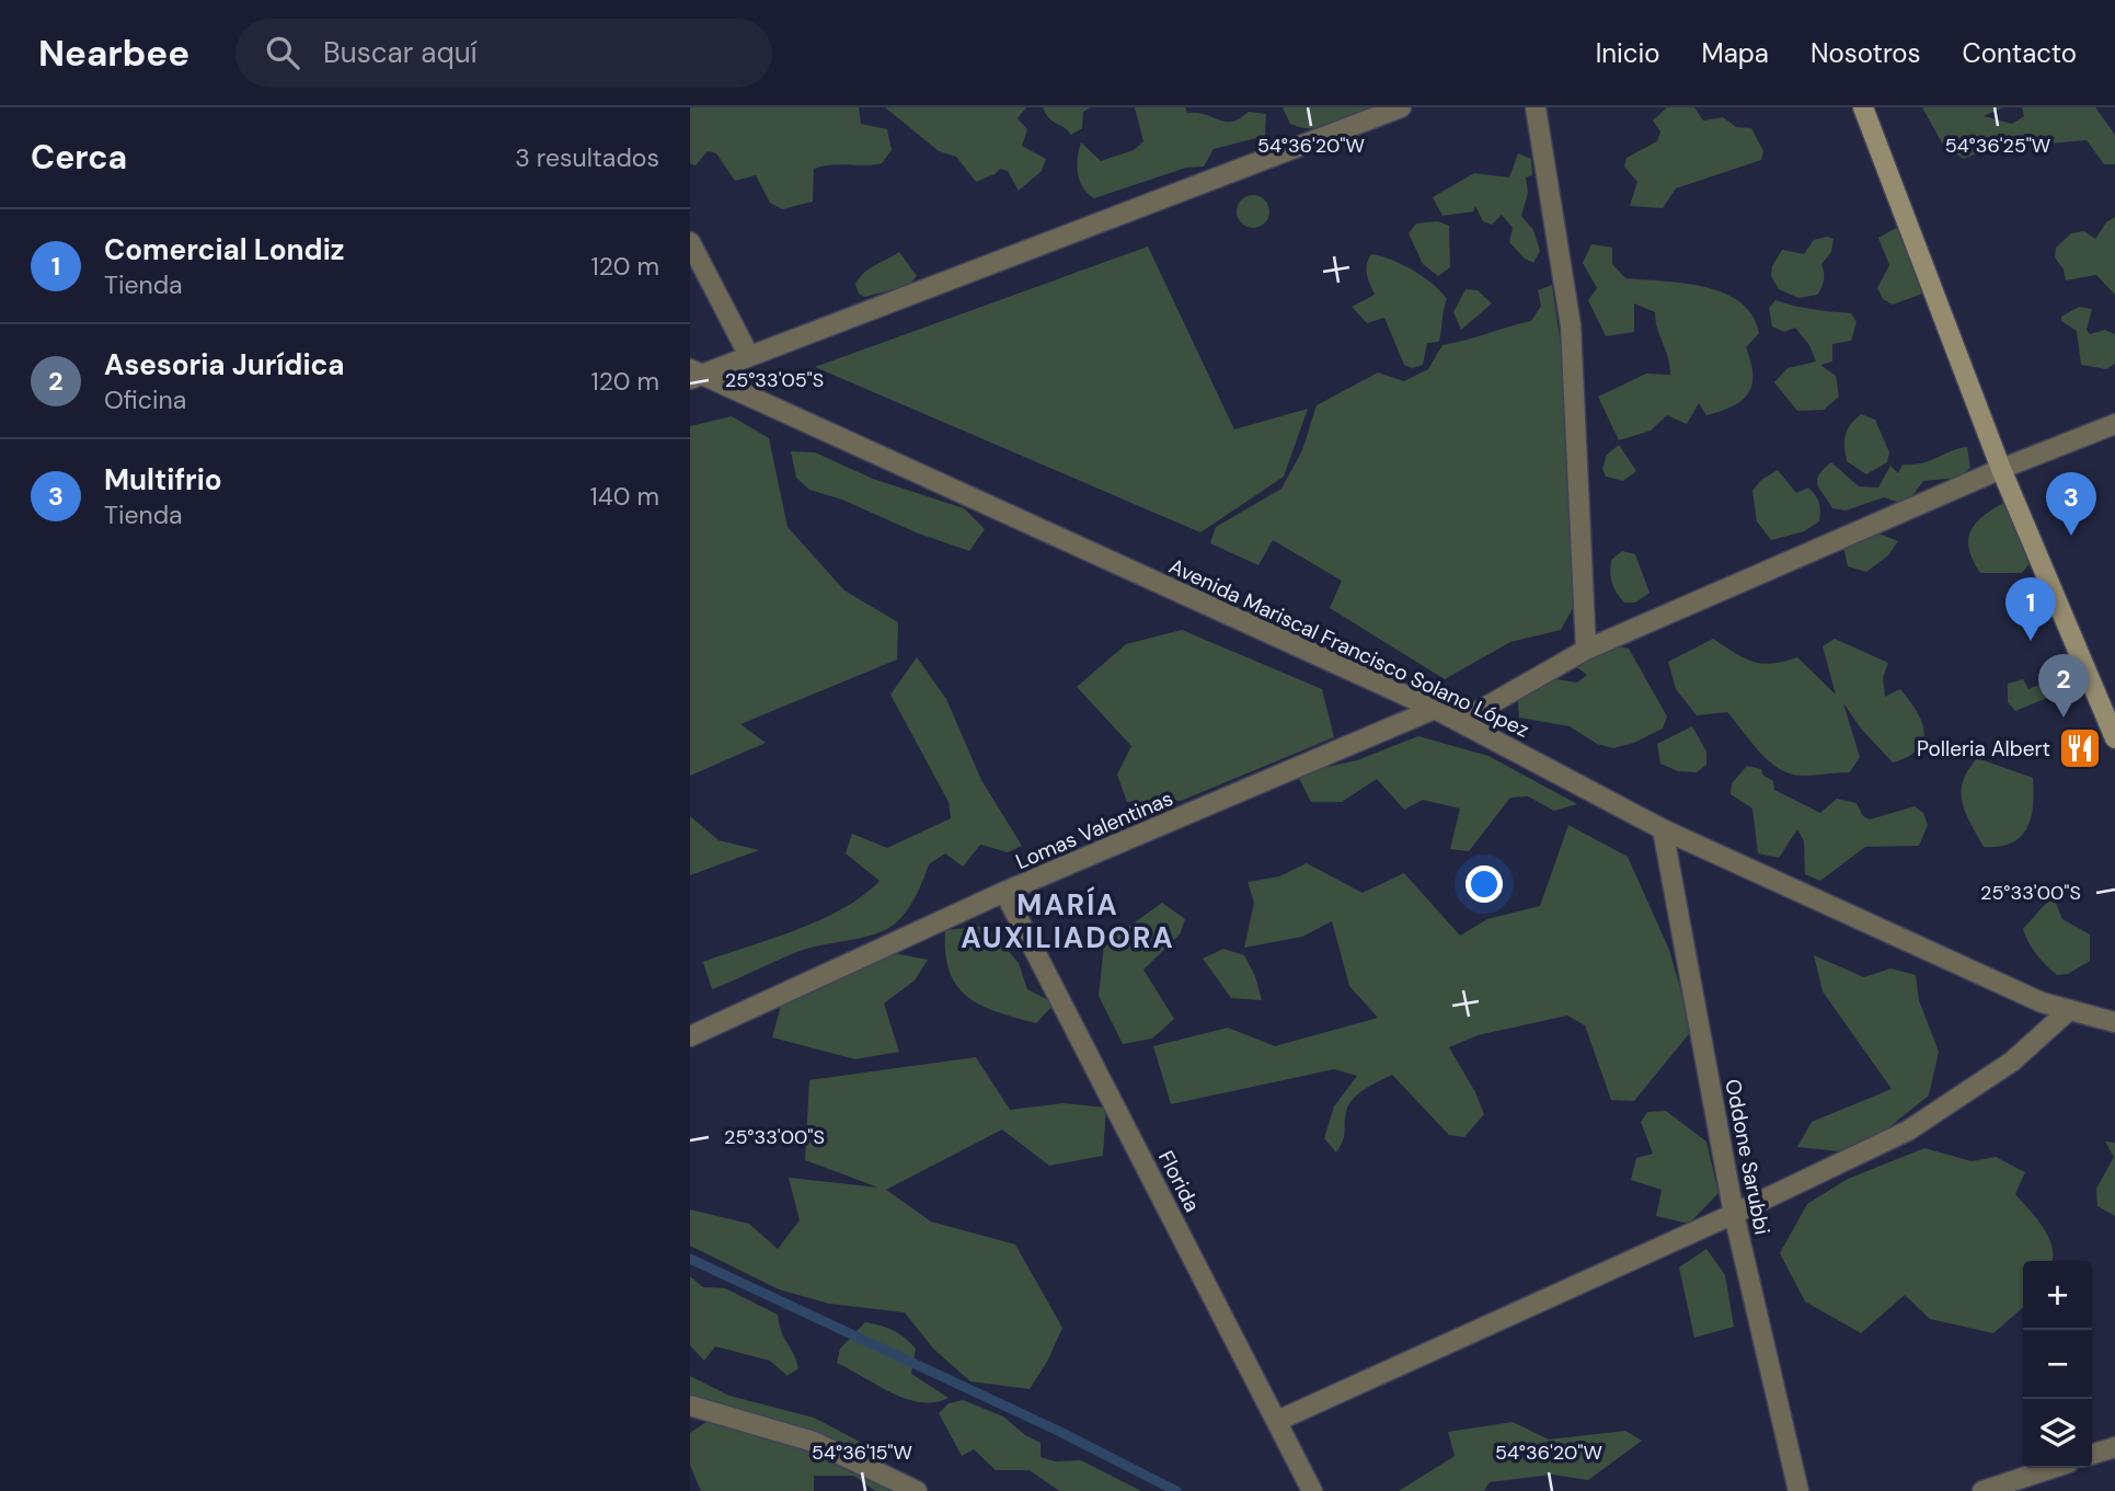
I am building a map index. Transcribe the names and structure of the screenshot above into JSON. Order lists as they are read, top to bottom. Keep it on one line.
{"streets":{"street":["Avenida Mariscal Francisco Solano López","Lomas Valentinas","Oddone Sarubbi","Florida"]},"crossings":[["Avenida Mariscal Francisco Solano López","Lomas Valentinas"],["Avenida Mariscal Francisco Solano López","Oddone Sarubbi"],["Lomas Valentinas","Florida"]],"districts":["MARÍA AUXILIADORA"],"places":{"restaurant":["Polleria Albert"]},"page":{"header":"Nearbee","search":"Buscar aquí","nav":["Inicio","Mapa","Nosotros","Contacto"],"heading":["Cerca","3 resultados"],"list":[{"mark":"1","name":"Comercial Londiz","note":"Tienda","value":"120 m"},{"mark":"2","name":"Asesoria Jurídica","note":"Oficina","value":"120 m"},{"mark":"3","name":"Multifrio","note":"Tienda","value":"140 m"}],"pins":["3","1","2"],"map_buttons":["+","−"]},"coordinates":["54°36'25\"W","54°36'20\"W","25°33'05\"S","25°33'00\"S","54°36'15\"W"]}
